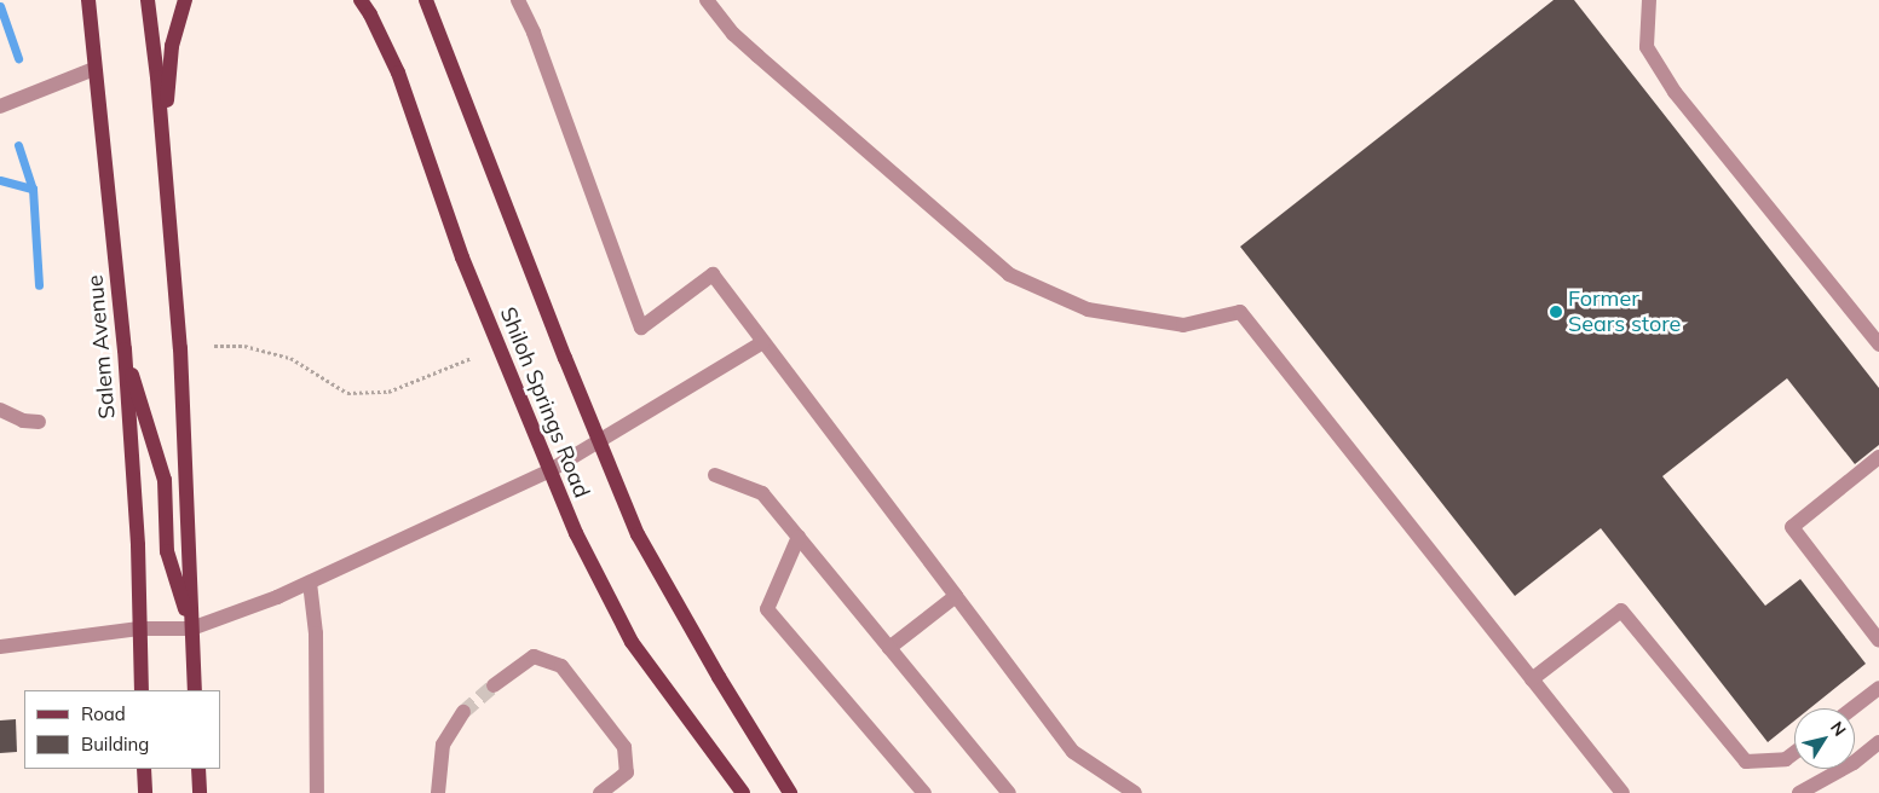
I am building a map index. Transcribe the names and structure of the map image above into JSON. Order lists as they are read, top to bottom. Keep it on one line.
{"streets":{"main road":["Salem Avenue","Shiloh Springs Road"]},"places":["Former Sears store"],"legend":["Road","Building"],"north":"top right"}
